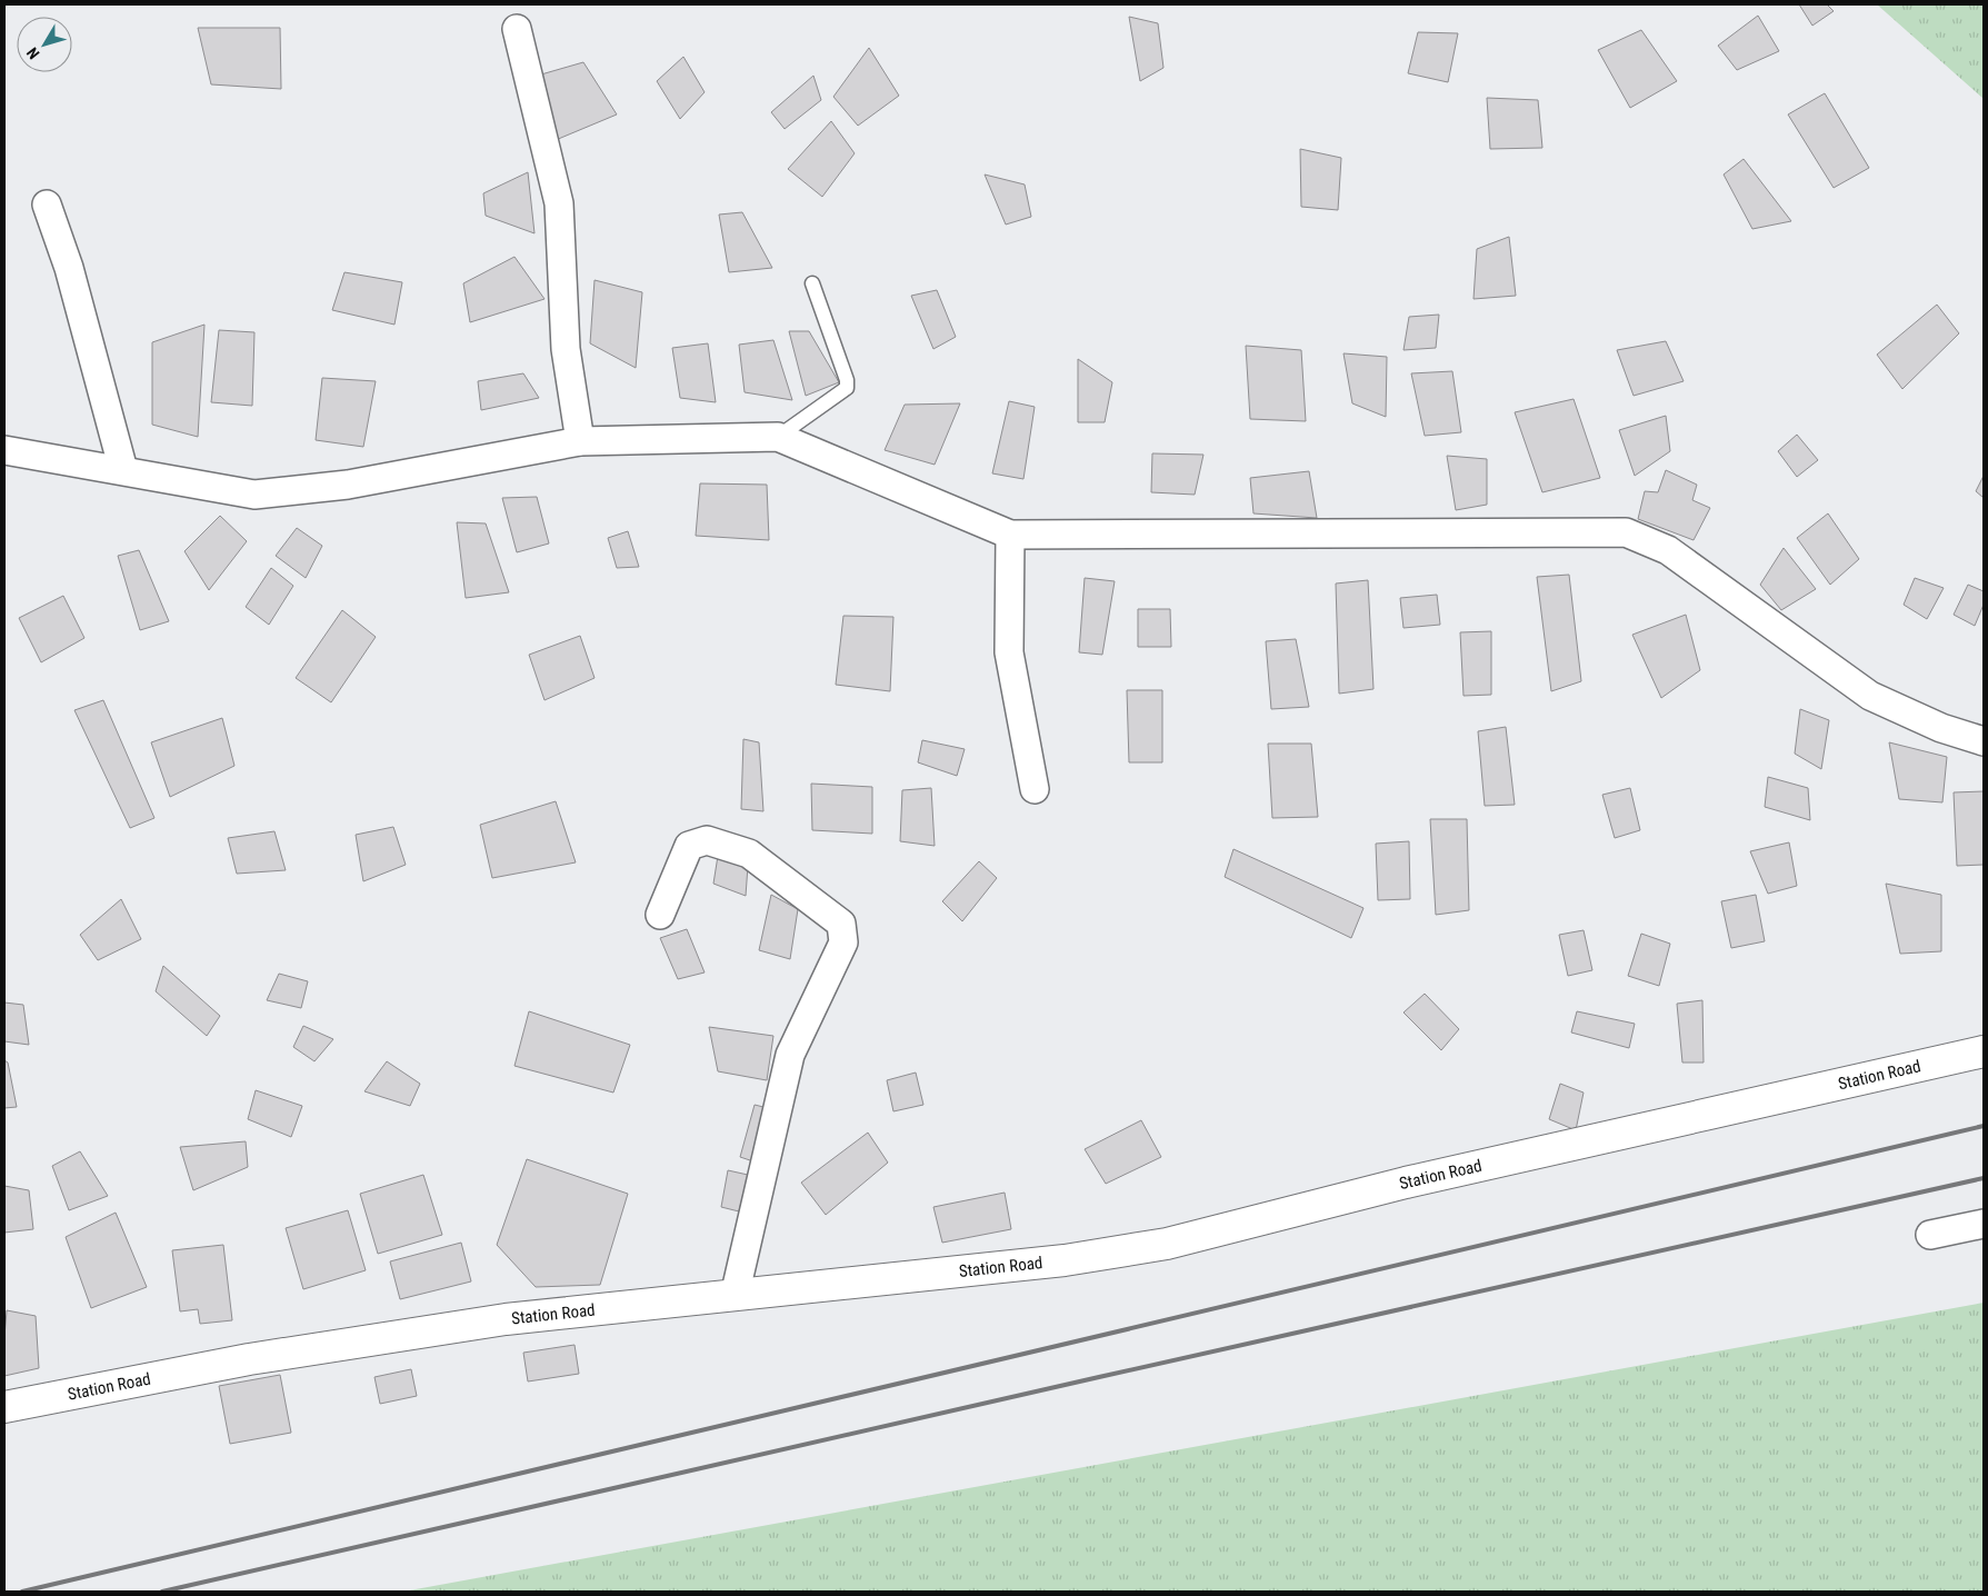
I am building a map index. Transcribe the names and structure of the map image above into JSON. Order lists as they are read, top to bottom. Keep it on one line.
{"streets":{"street":["Station Road"]},"north":"bottom left"}
